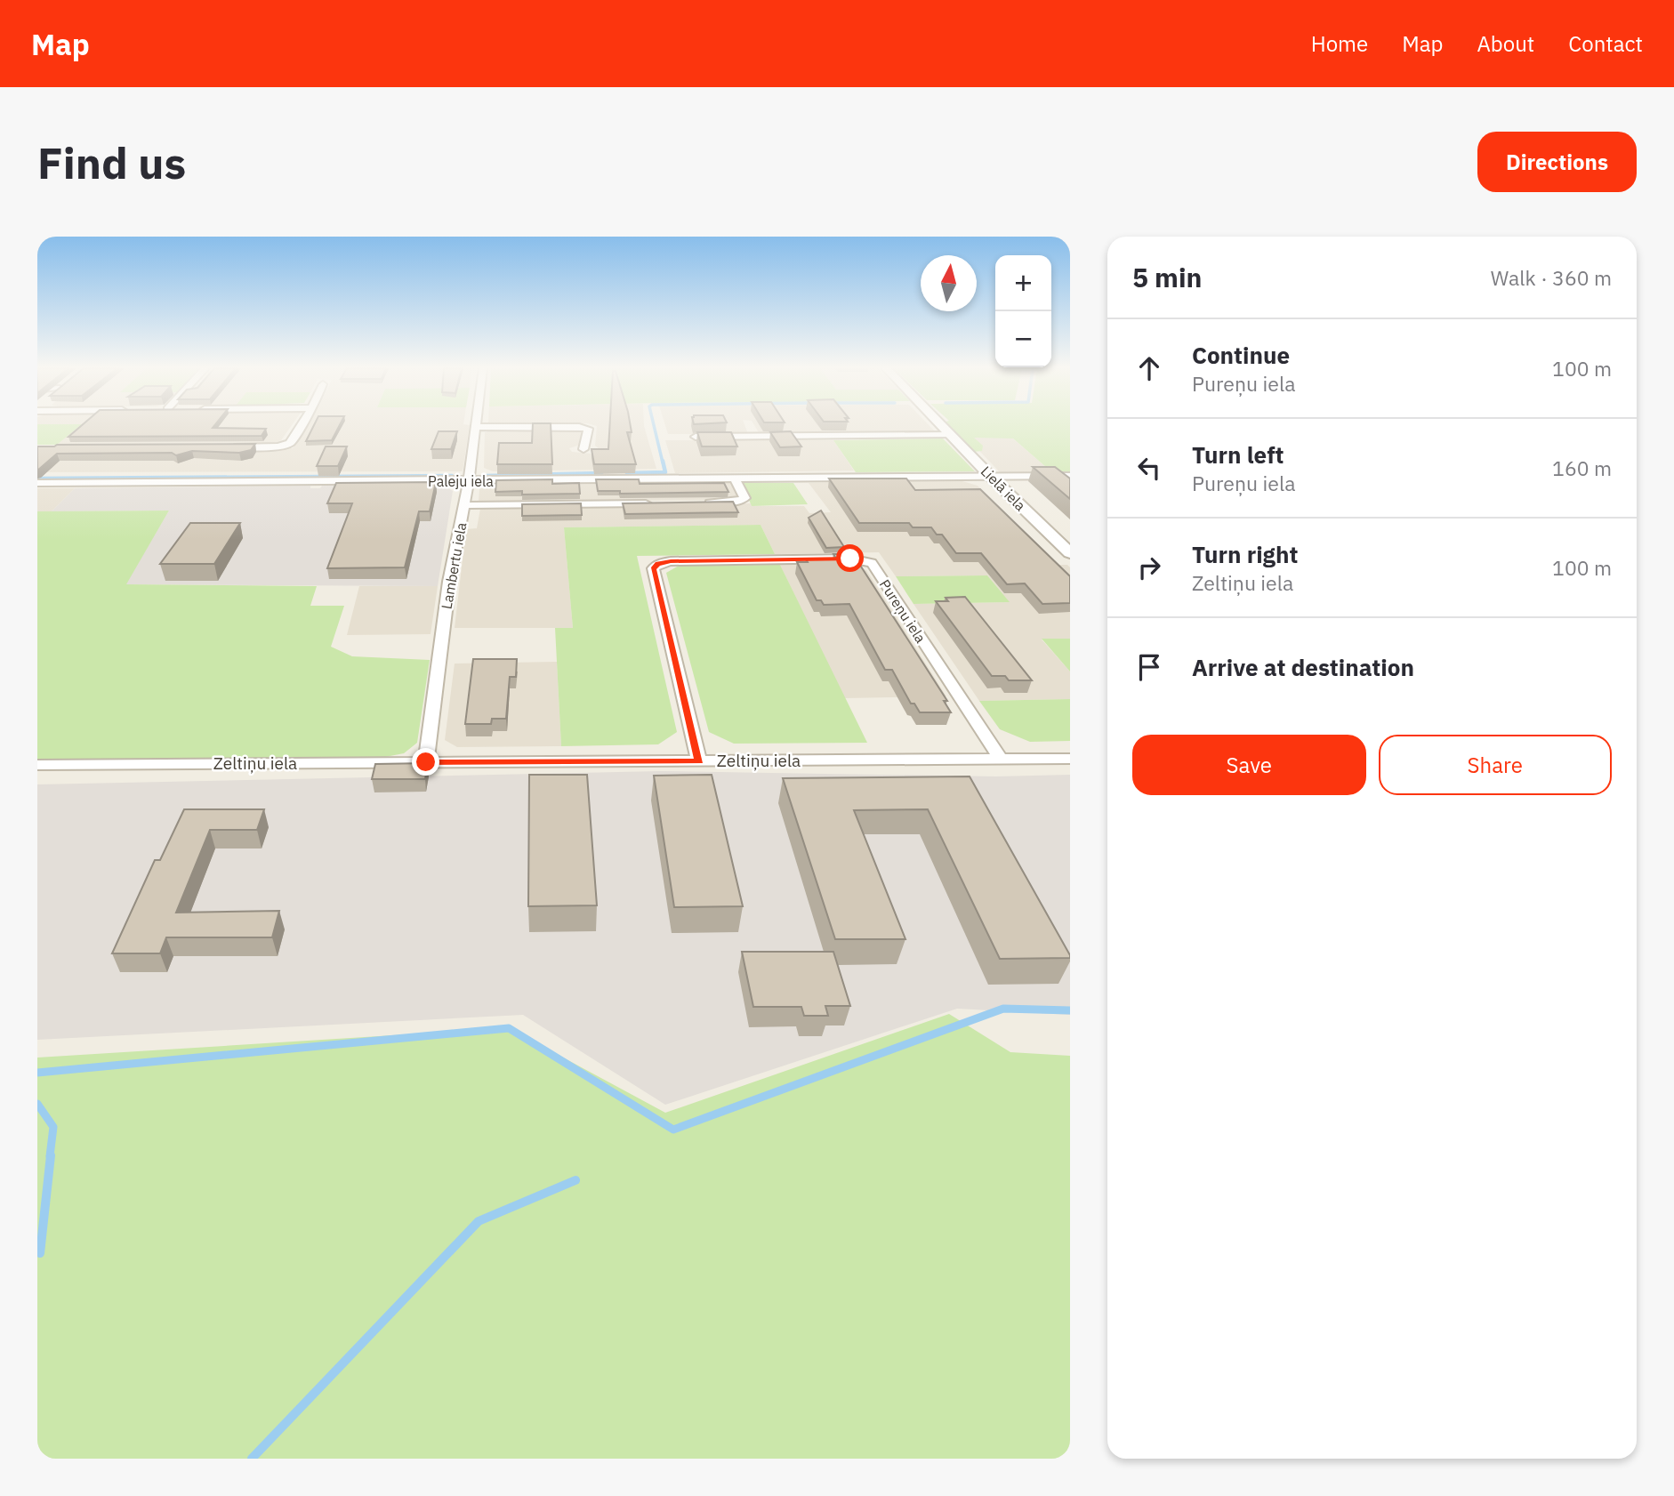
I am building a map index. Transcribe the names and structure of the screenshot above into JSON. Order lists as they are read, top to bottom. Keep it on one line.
{"streets":{"street":["Paleju iela","Lielā iela","Lambertu iela","Pureņu iela","Zeltiņu iela"]},"crossings":[["Paleju iela","Lielā iela"],["Paleju iela","Lambertu iela"],["Lambertu iela","Zeltiņu iela"],["Pureņu iela","Zeltiņu iela"]],"north":"top","page":{"header":"Map","nav":["Home","Map","About","Contact"],"buttons":["Directions",["Save","Share"]],"title":"Find us","heading":["5 min","Walk · 360 m"],"map_buttons":["+","−"],"list":[["Continue","Pureņu iela","100 m"],["Turn left","Pureņu iela","160 m"],["Turn right","Zeltiņu iela","100 m"],"Arrive at destination"]}}
